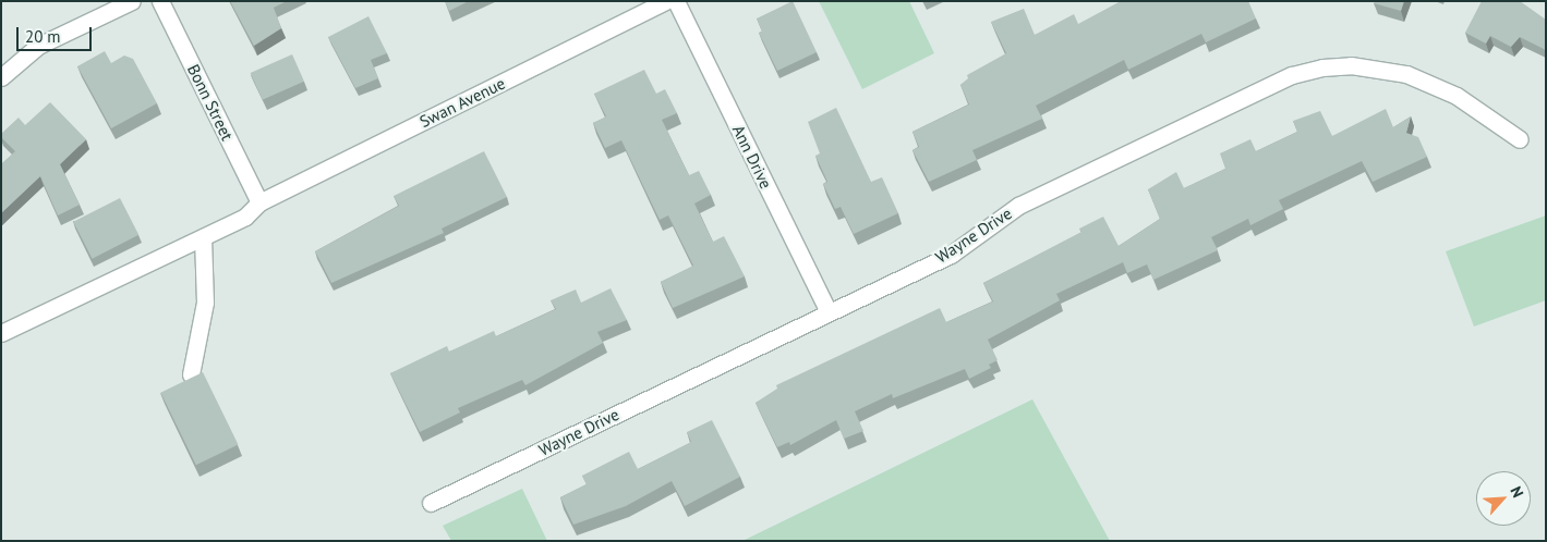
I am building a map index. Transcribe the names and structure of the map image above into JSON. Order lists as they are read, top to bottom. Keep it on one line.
{"streets":{"street":["Bonn Street","Swan Avenue","Ann Drive","Wayne Drive"]},"crossings":[["Bonn Street","Swan Avenue"],["Ann Drive","Wayne Drive"]],"scale_bar":"20 m","north":"top right"}
